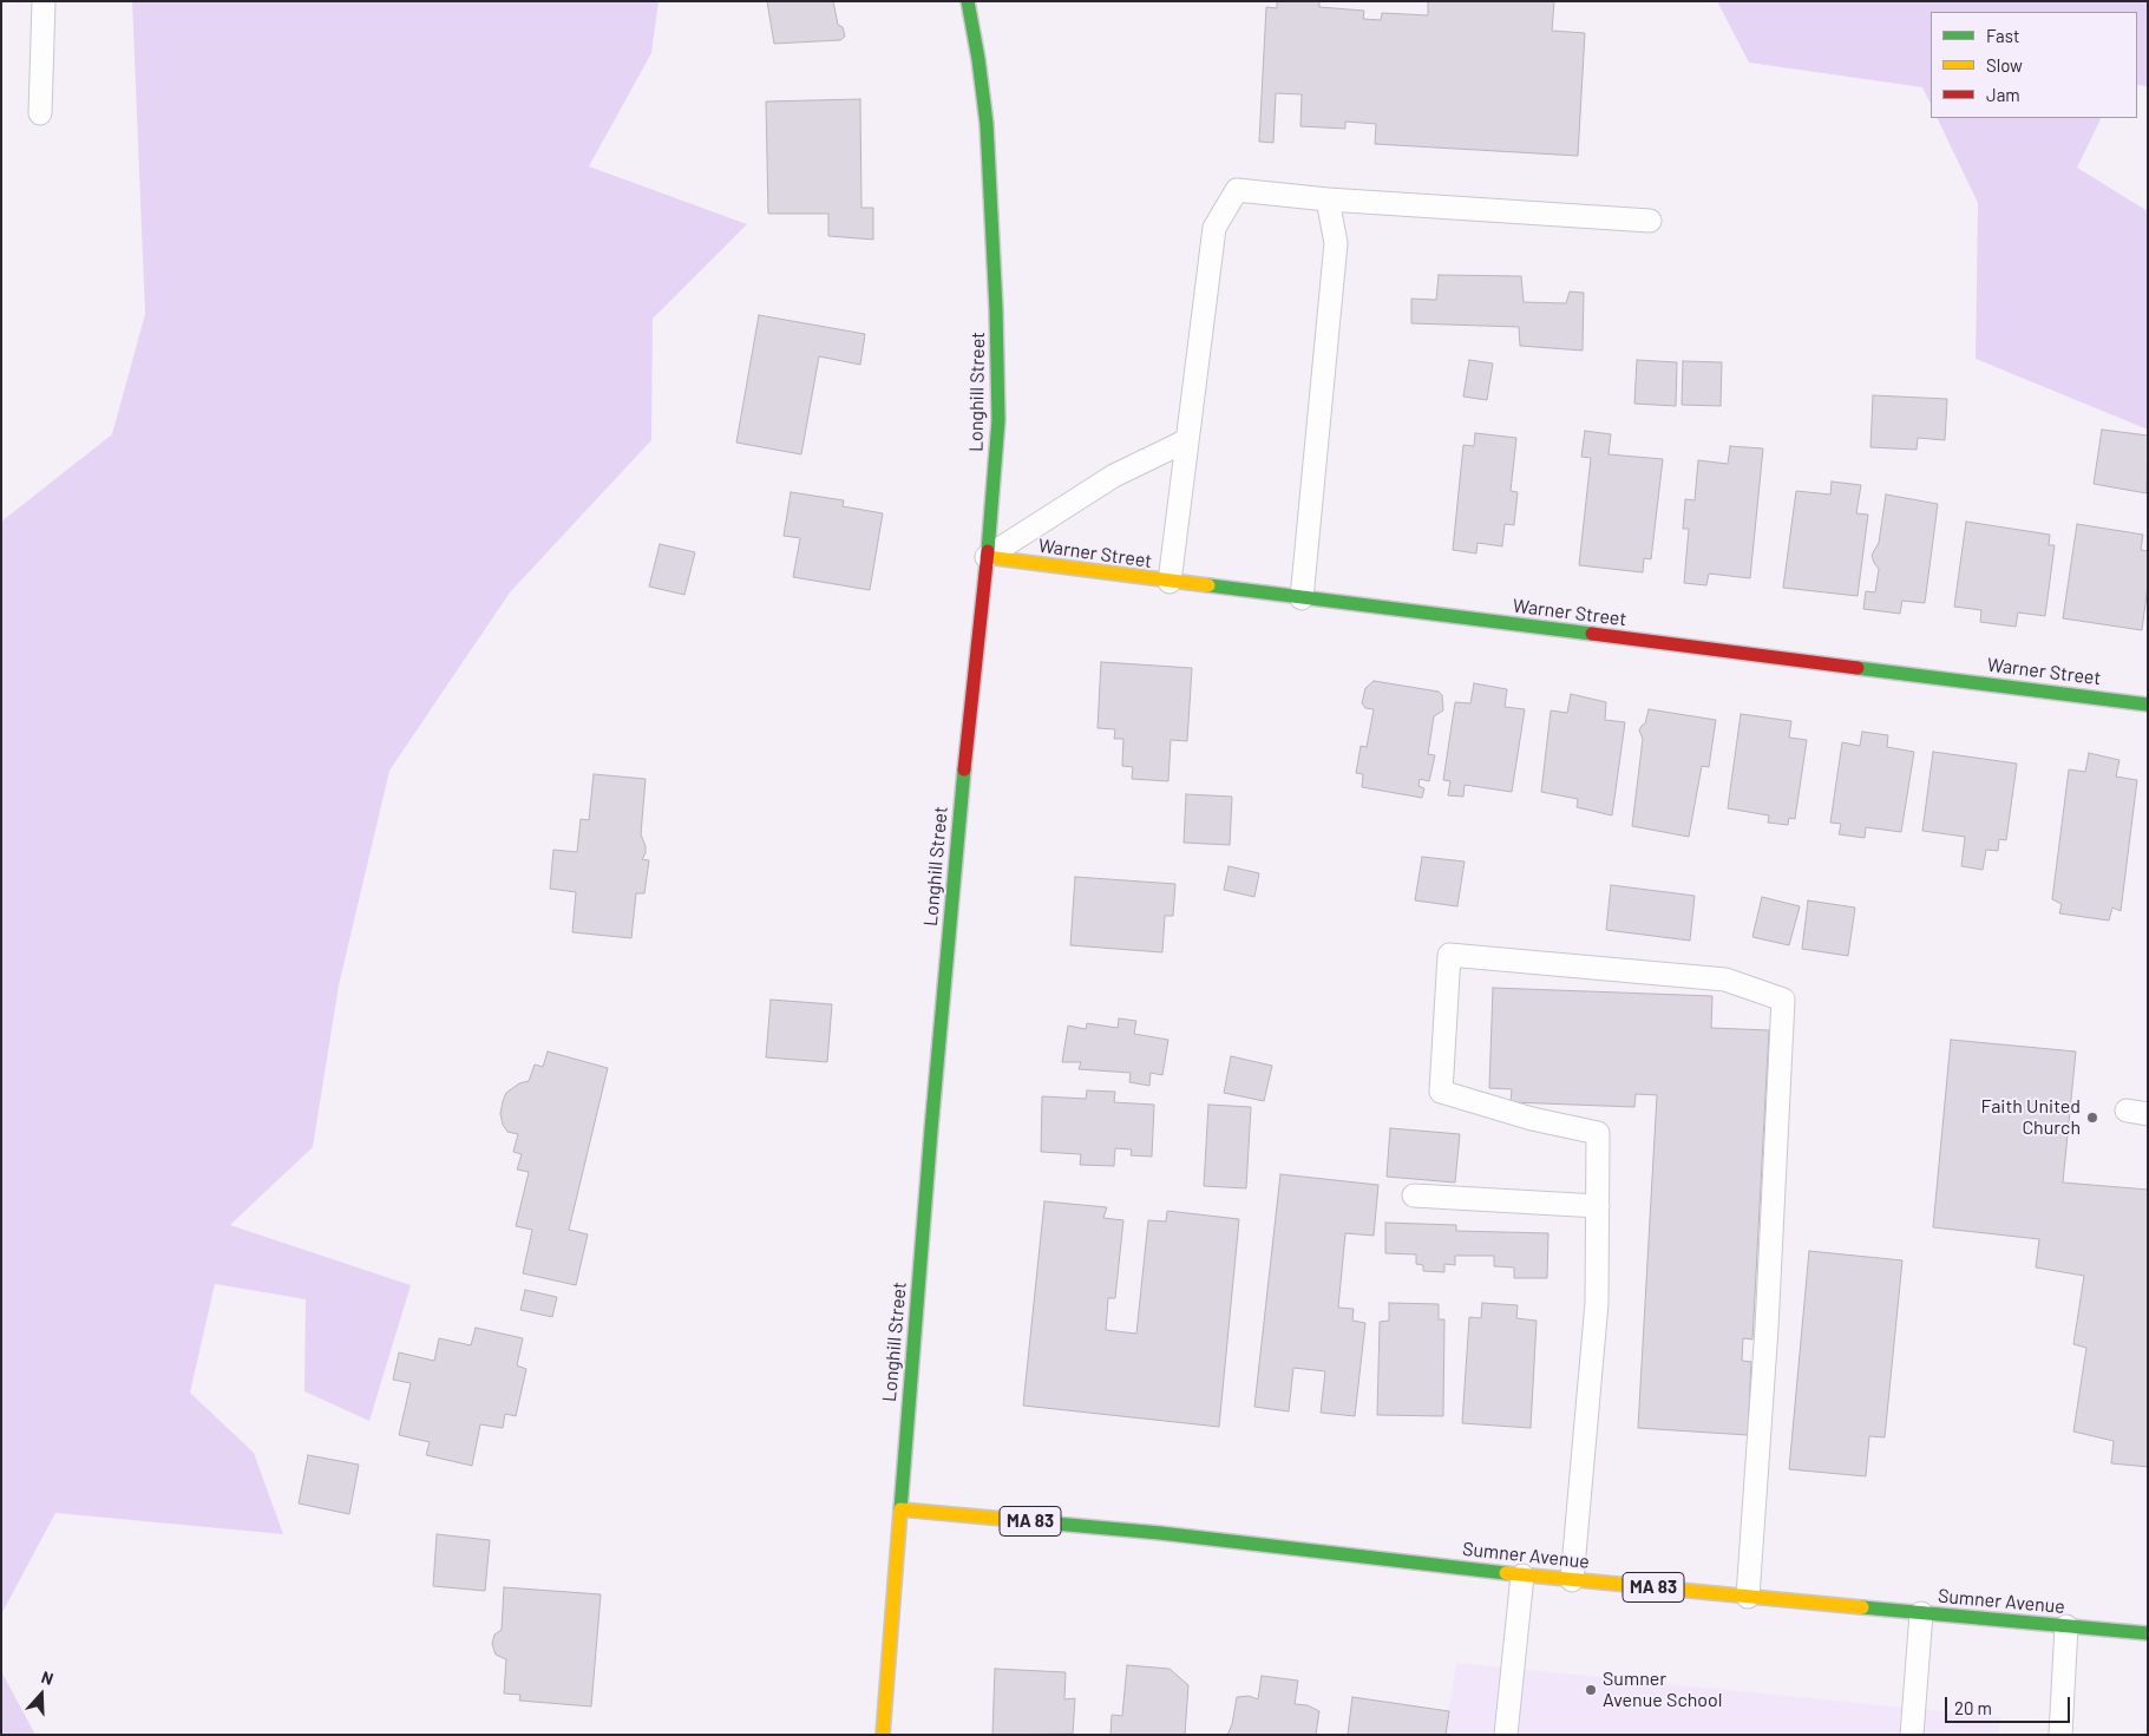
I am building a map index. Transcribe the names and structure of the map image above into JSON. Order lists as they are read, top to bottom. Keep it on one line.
{"streets":{"main road":["Longhill Street","Warner Street","MA 83","Sumner Avenue"]},"crossings":[["Longhill Street","Warner Street"],["Longhill Street","Sumner Avenue"]],"places":["Faith United Church","Sumner Avenue School"],"legend":["Fast","Slow","Jam"],"scale_bar":"20 m","north":"top"}
